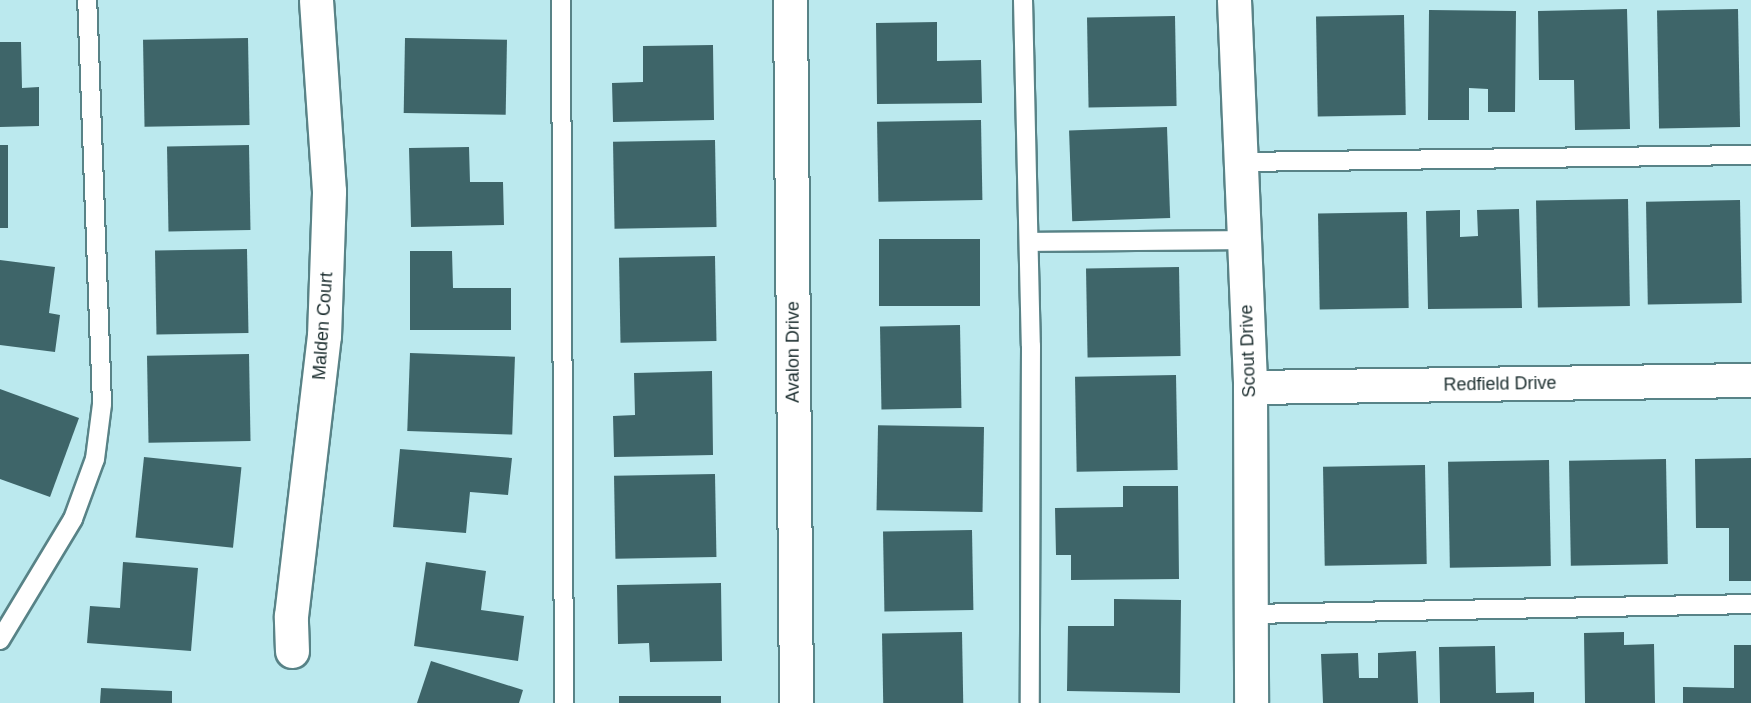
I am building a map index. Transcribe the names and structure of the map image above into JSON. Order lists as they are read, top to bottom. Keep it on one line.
{"streets":{"street":["Malden Court","Scout Drive","Avalon Drive","Redfield Drive"]},"crossings":[["Scout Drive","Redfield Drive"]]}
